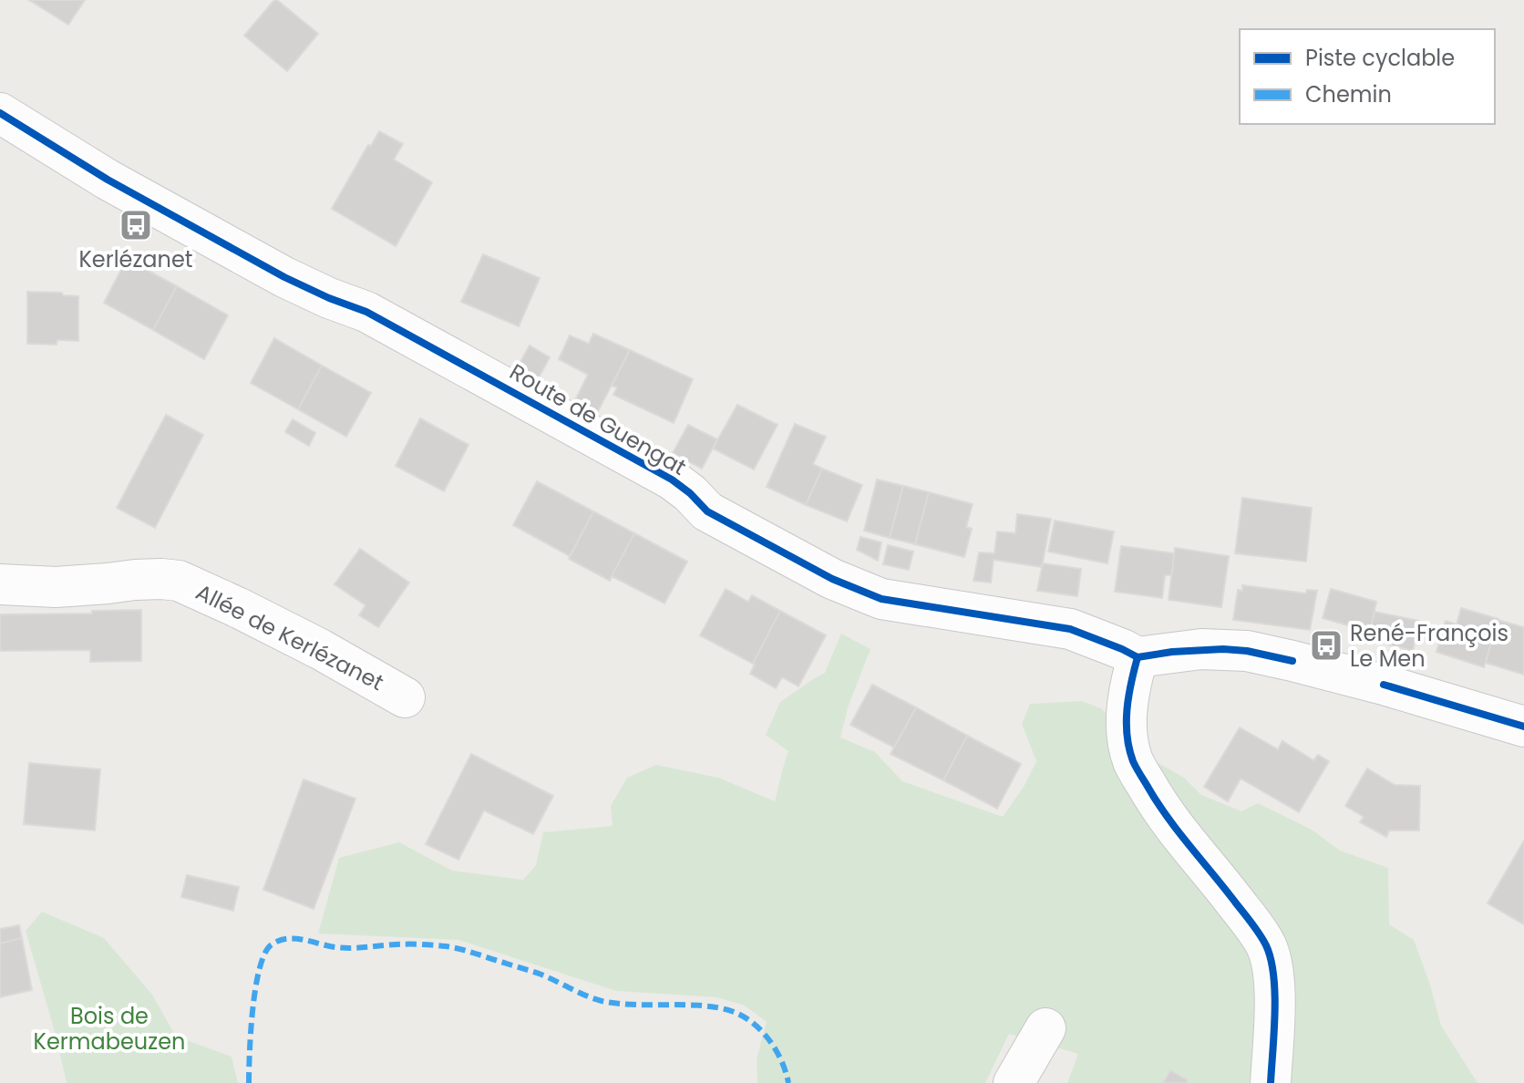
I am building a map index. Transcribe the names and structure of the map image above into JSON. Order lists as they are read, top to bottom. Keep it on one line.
{"streets":{"street":["Route de Guengat","Allée de Kerlézanet"]},"parks":["Bois de Kermabeuzen"],"places":{"bus stop":["Kerlézanet","René-François Le Men"]},"legend":["Piste cyclable","Chemin"]}
